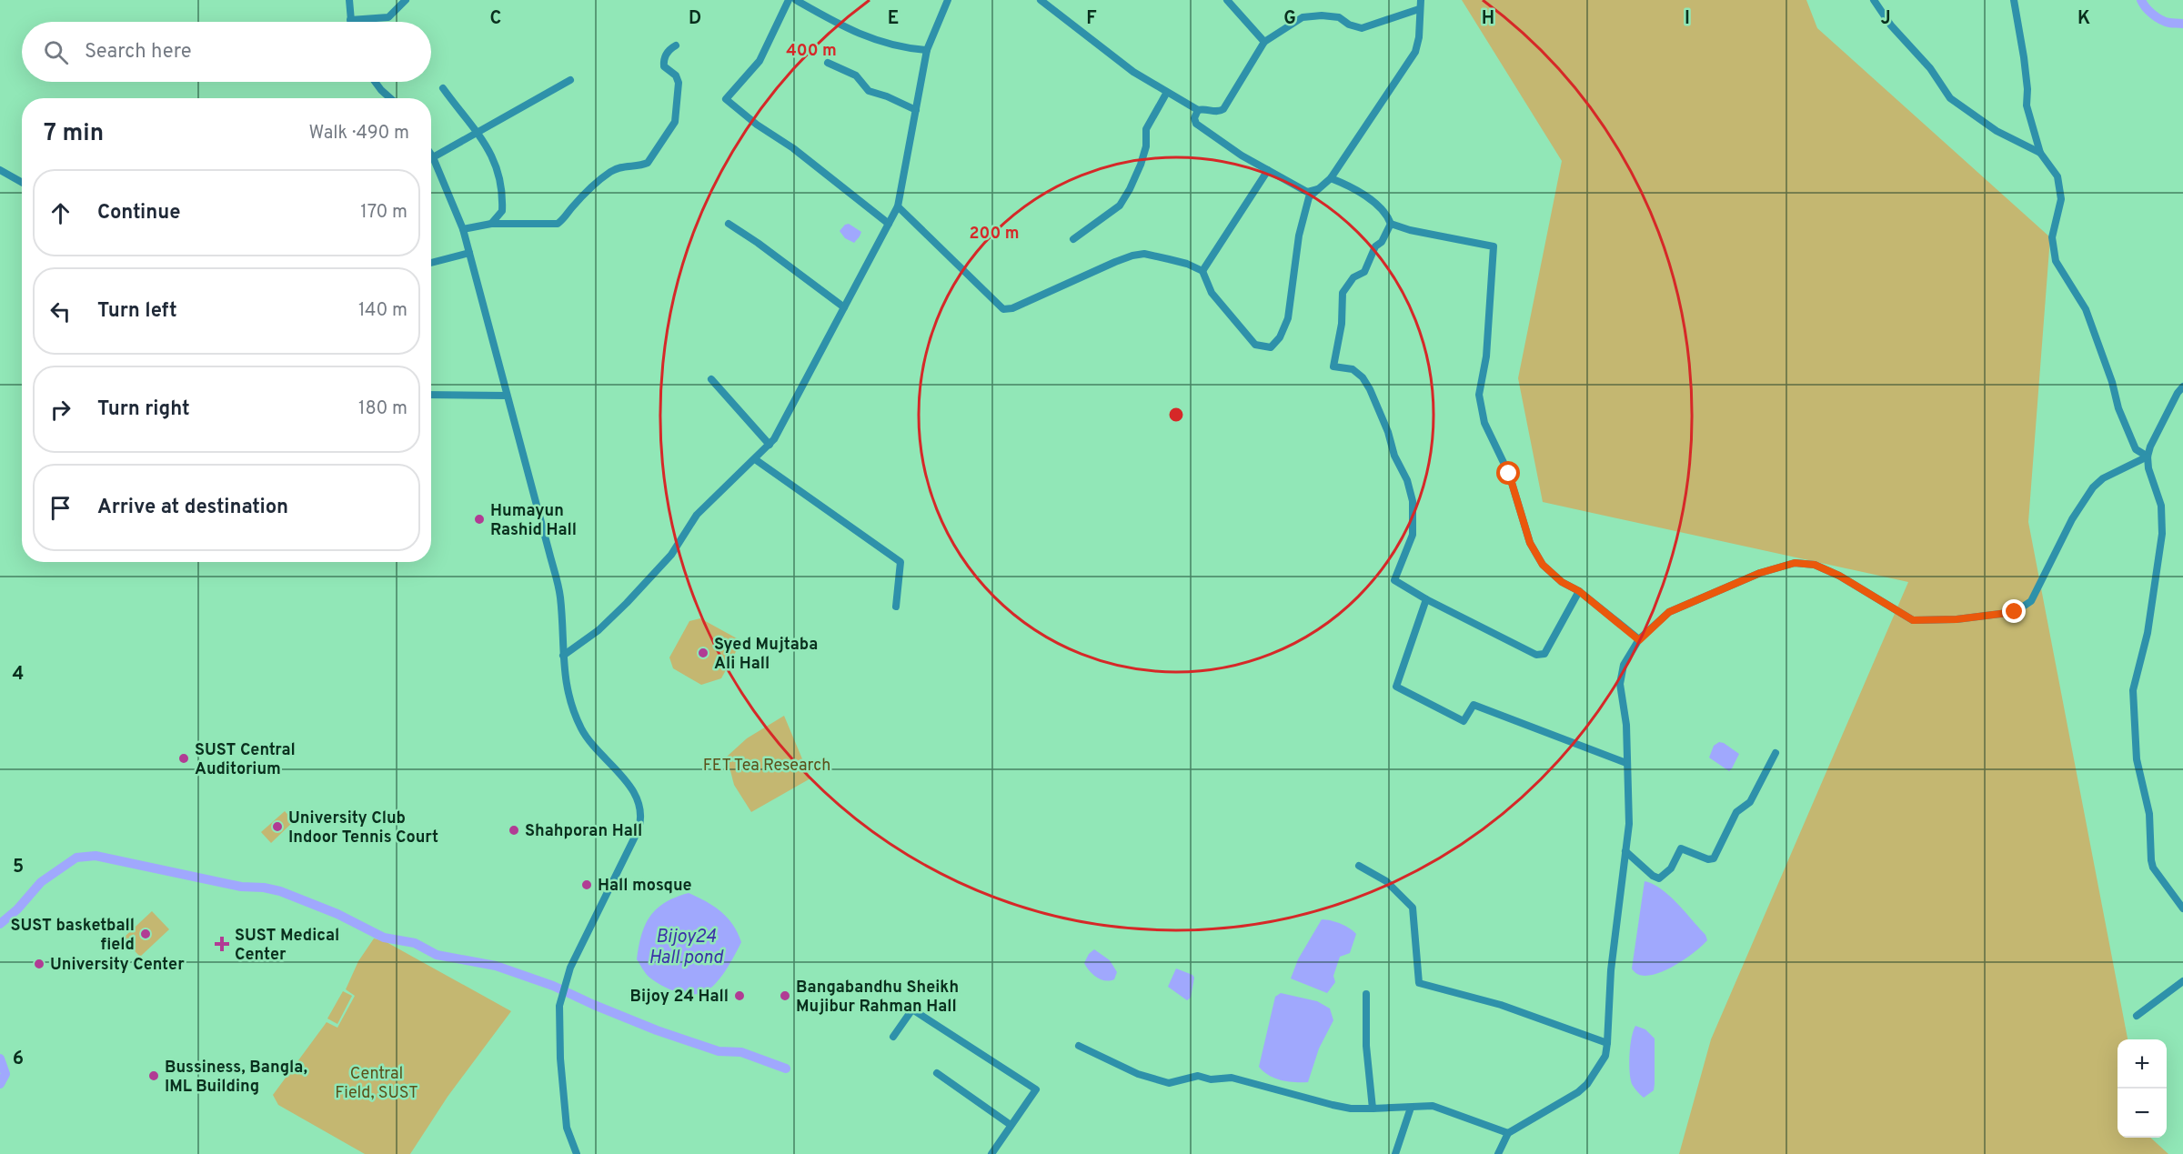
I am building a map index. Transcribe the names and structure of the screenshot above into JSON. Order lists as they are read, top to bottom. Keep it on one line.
{"water":["Bijoy24 Hall pond"],"parks":["FET Tea Research","Central Field, SUST"],"places":{"other":["Humayun Rashid Hall","Syed Mujtaba Ali Hall","SUST Central Auditorium","University Club Indoor Tennis Court","Shahporan Hall","Hall mosque","SUST basketball field","University Center","Bijoy 24 Hall","Bangabandhu Sheikh Mujibur Rahman Hall","Bussiness, Bangla, IML Building"],"health":["SUST Medical Center"]},"page":{"search":"Search here","heading":["7 min","Walk · 490 m"],"list":[["Continue","170 m"],["Turn left","140 m"],["Turn right","180 m"],"Arrive at destination"],"map_buttons":["+","−"]},"grid":{"columns":["C","D","E","F","G","H","I","J","K"],"rows":["4","5","6"]},"rings":["400 m","200 m"]}
